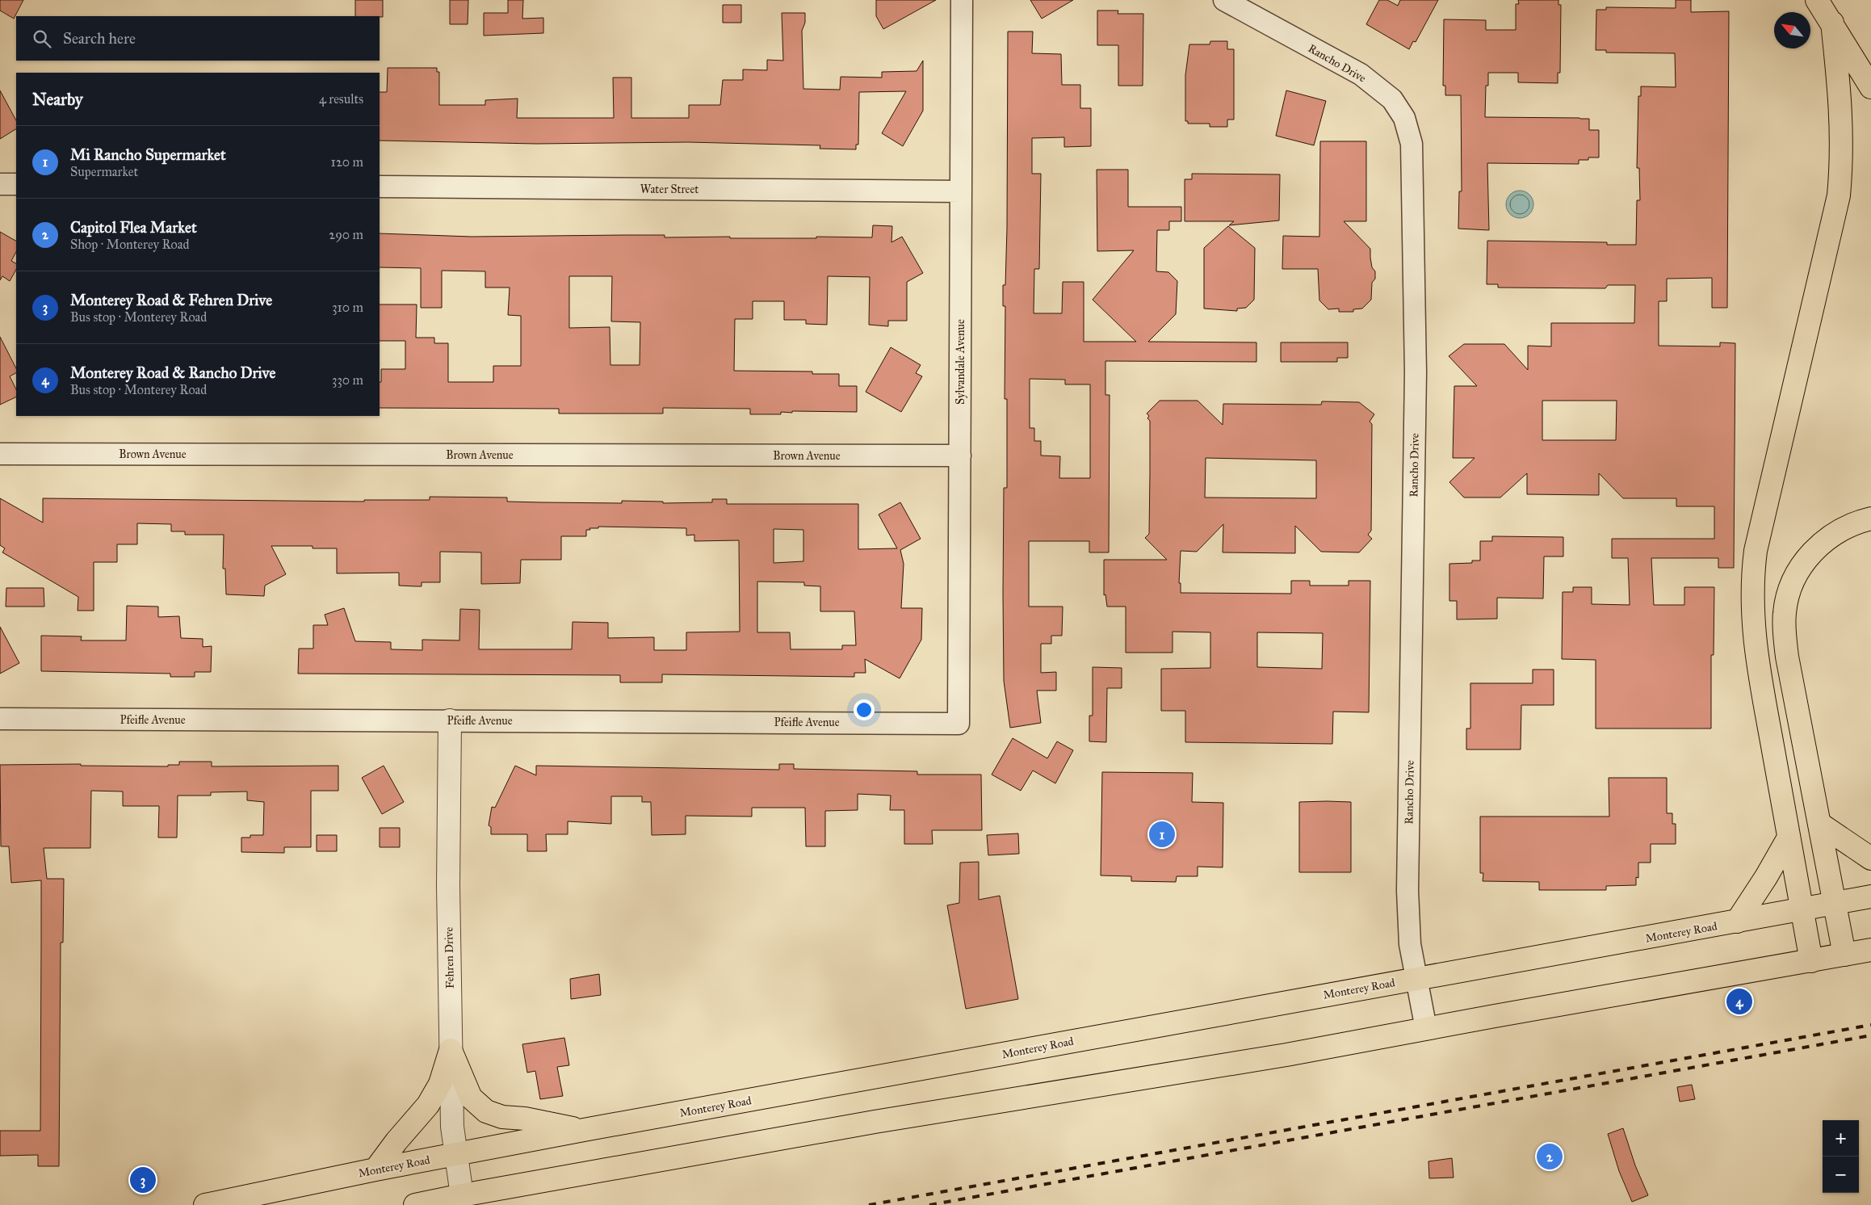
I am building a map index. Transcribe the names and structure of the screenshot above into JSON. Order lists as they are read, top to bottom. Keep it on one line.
{"streets":{"main road":["Monterey Road"],"street":["Rancho Drive","Water Street","Sylvandale Avenue","Brown Avenue","Pfeifle Avenue","Fehren Drive"]},"crossings":[["Rancho Drive","Monterey Road"],["Water Street","Sylvandale Avenue"],["Sylvandale Avenue","Brown Avenue"],["Sylvandale Avenue","Pfeifle Avenue"],["Pfeifle Avenue","Fehren Drive"],["Monterey Road","Fehren Drive"]],"north":"top left","page":{"search":"Search here","heading":["Nearby","4 results"],"list":[{"mark":"1","name":"Mi Rancho Supermarket","note":"Supermarket","value":"120 m"},{"mark":"2","name":"Capitol Flea Market","note":"Shop · Monterey Road","value":"290 m"},{"mark":"3","name":"Monterey Road & Fehren Drive","note":"Bus stop · Monterey Road","value":"310 m"},{"mark":"4","name":"Monterey Road & Rancho Drive","note":"Bus stop · Monterey Road","value":"330 m"}],"pins":["1","4","2","3"],"map_buttons":["+","−"]}}
